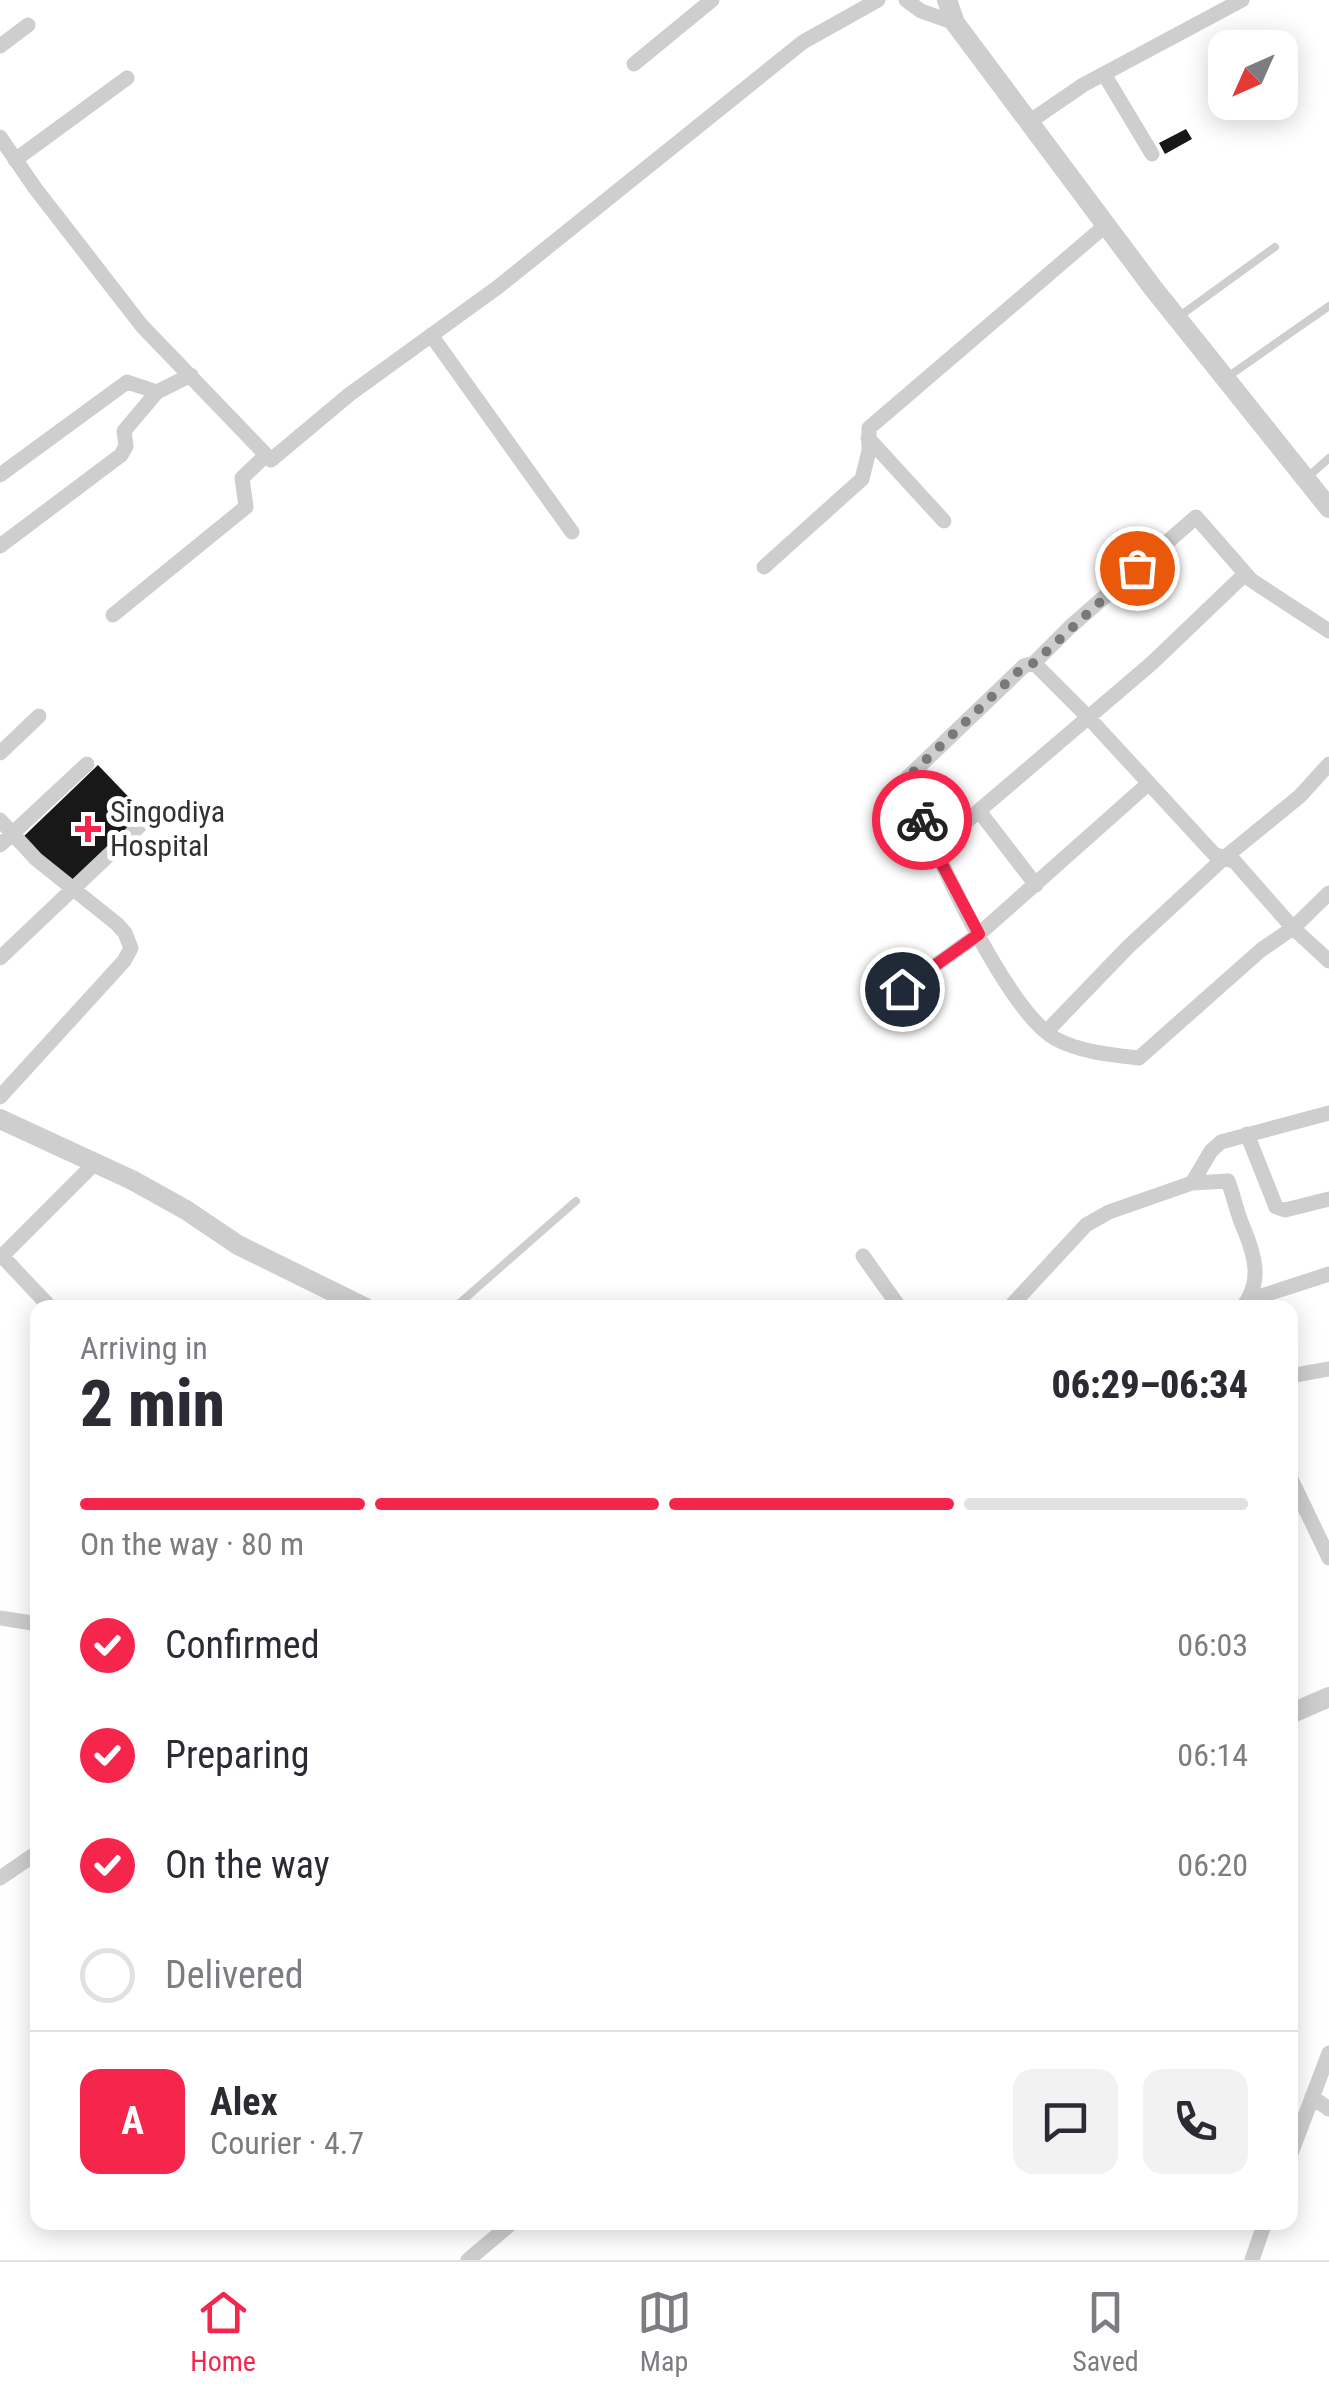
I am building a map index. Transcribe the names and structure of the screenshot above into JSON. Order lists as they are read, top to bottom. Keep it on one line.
{"places":{"health":["Singodiya Hospital"]},"north":"bottom left","page":{"heading":["2 min","Arriving in","06:29–06:34"],"panel":["Alex","Courier · 4.7"],"bar":"On the way · 80 m","list":[["Confirmed","06:03"],["Preparing","06:14"],["On the way","06:20"],"Delivered"],"round":"A","tabs":["Home","Map","Saved"]}}
